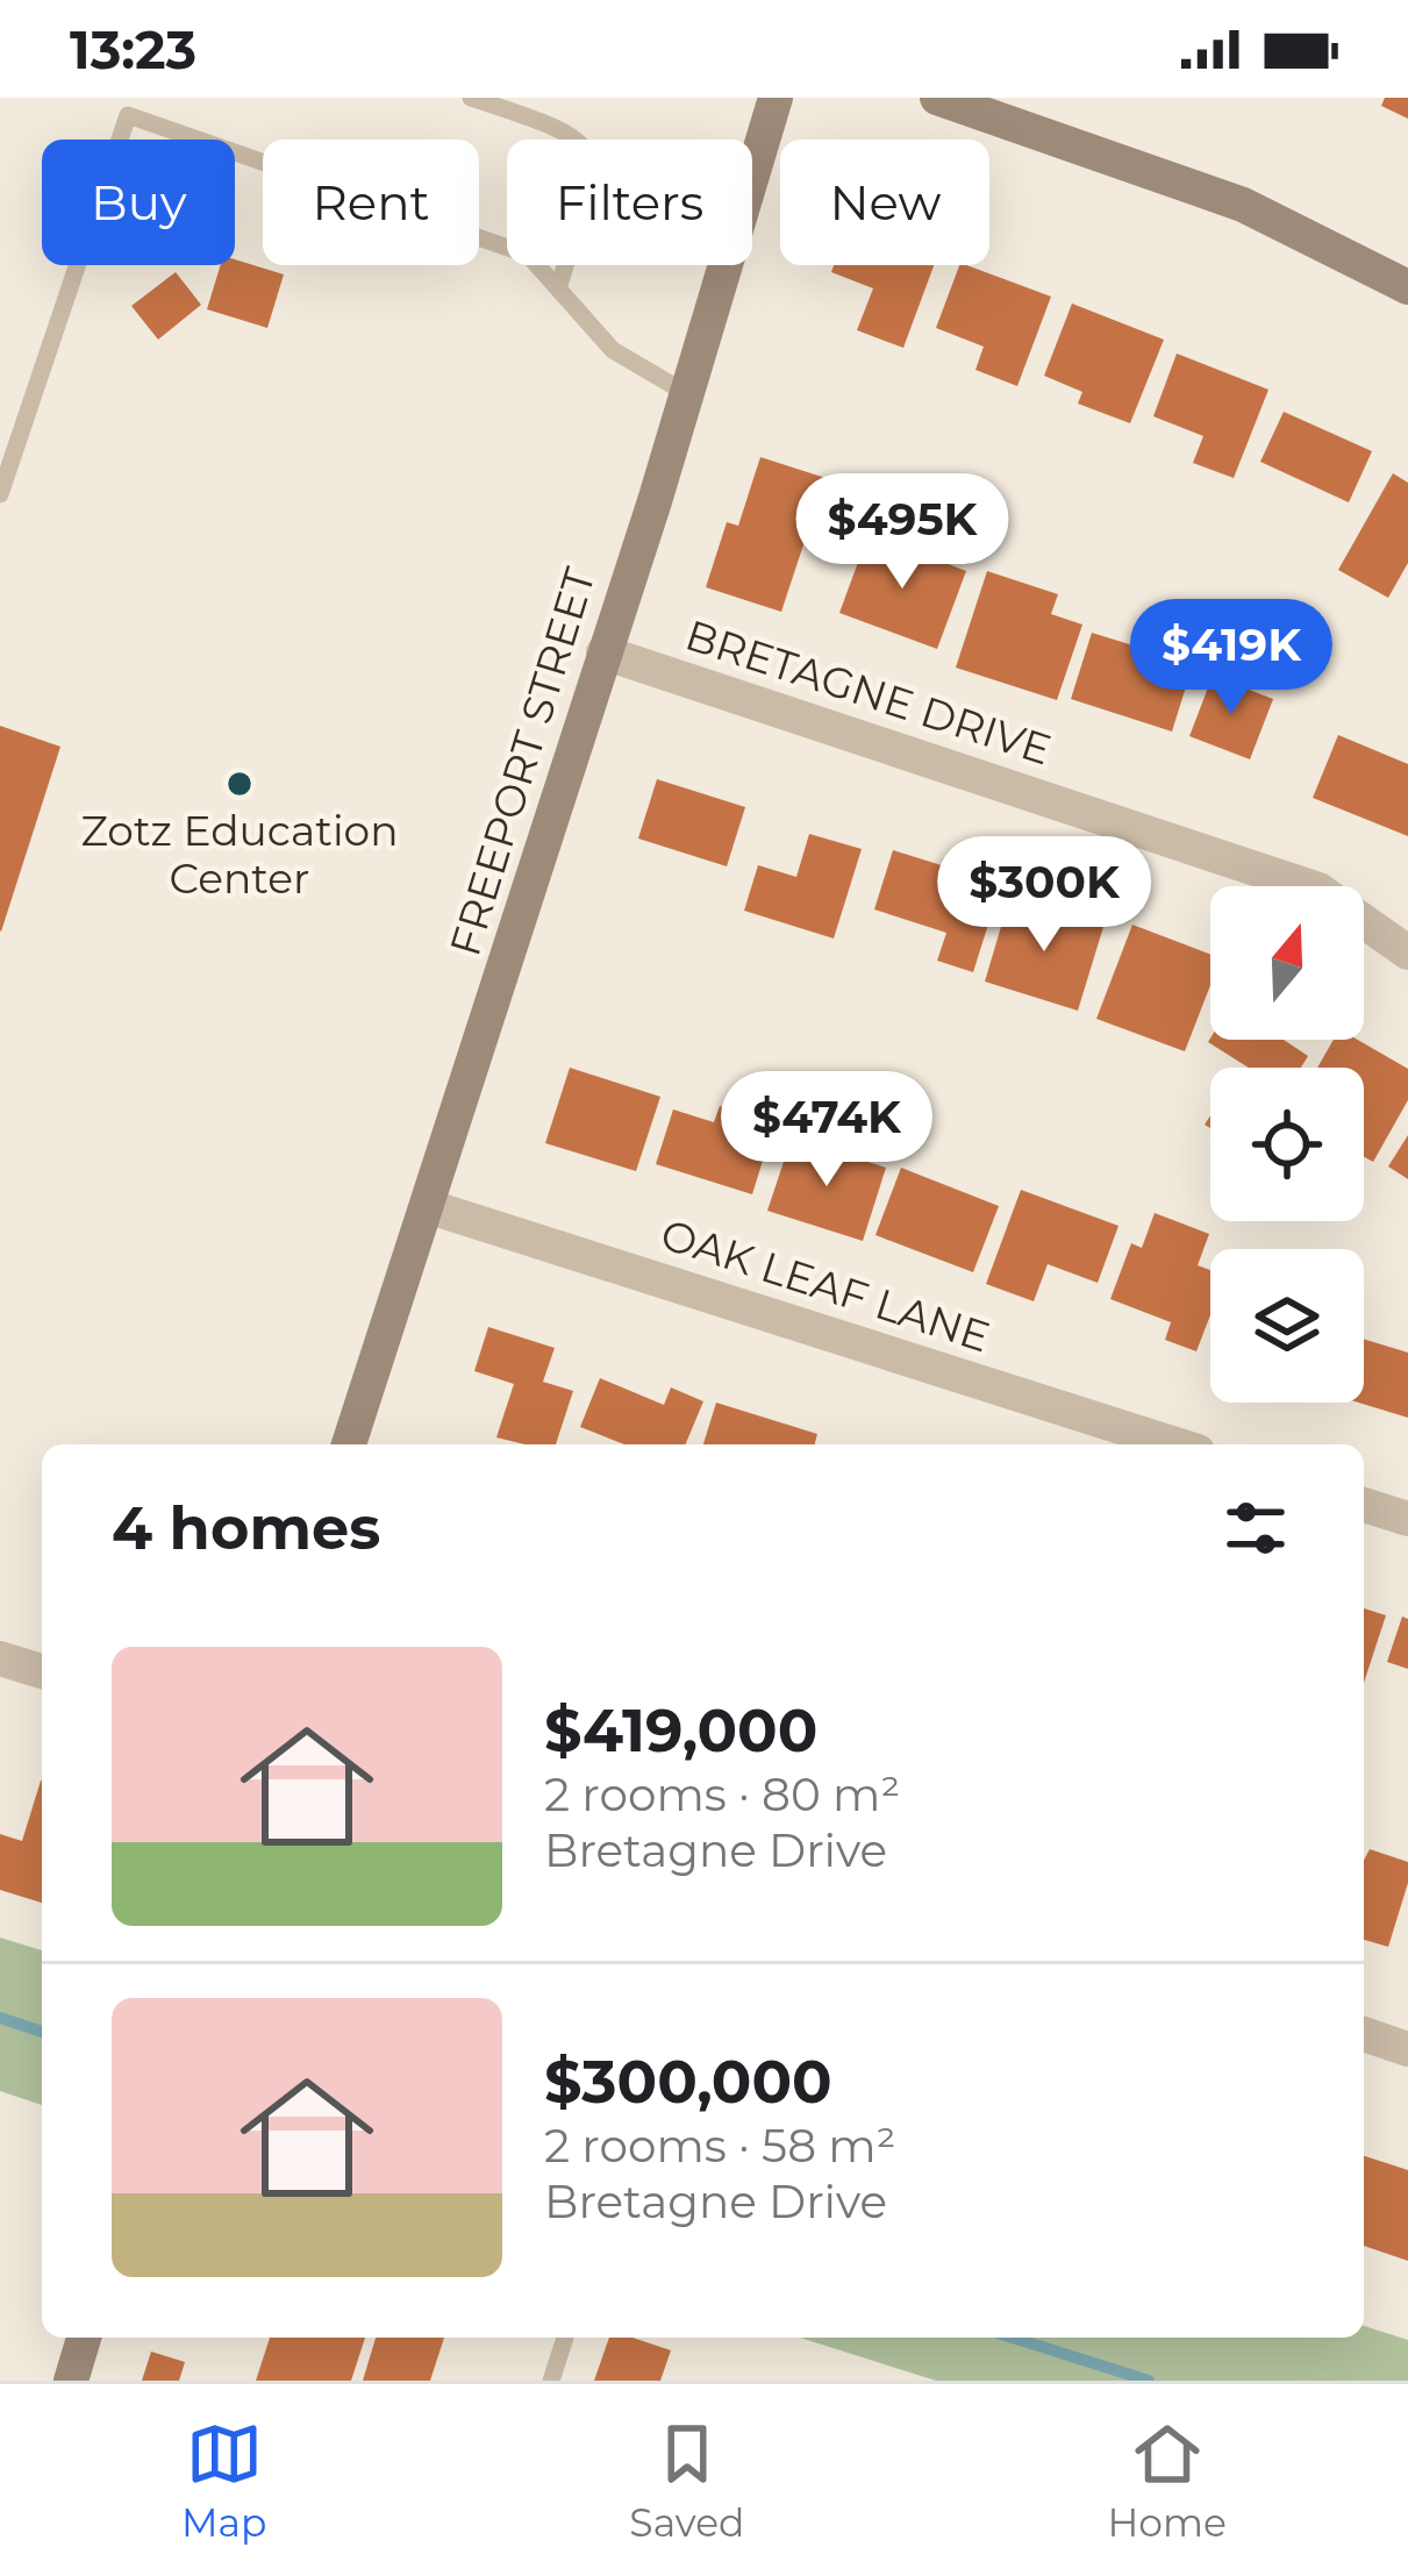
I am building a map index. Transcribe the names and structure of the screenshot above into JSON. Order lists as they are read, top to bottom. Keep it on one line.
{"streets":{"main road":["FREEPORT STREET"],"street":["BRETAGNE DRIVE","OAK LEAF LANE"]},"crossings":[["BRETAGNE DRIVE","FREEPORT STREET"],["FREEPORT STREET","OAK LEAF LANE"]],"places":["Zotz Education Center"],"north":"top","page":{"status":"13:23","chip":["Buy","Rent","Filters","New"],"price":["$495K","$419K","$300K","$474K"],"heading":"4 homes","list":[{"name":"$419,000","note":"2 rooms · 80 m² · Bretagne Drive"},{"name":"$300,000","note":"2 rooms · 58 m² · Bretagne Drive"}],"tabs":["Map","Saved","Home"]}}
